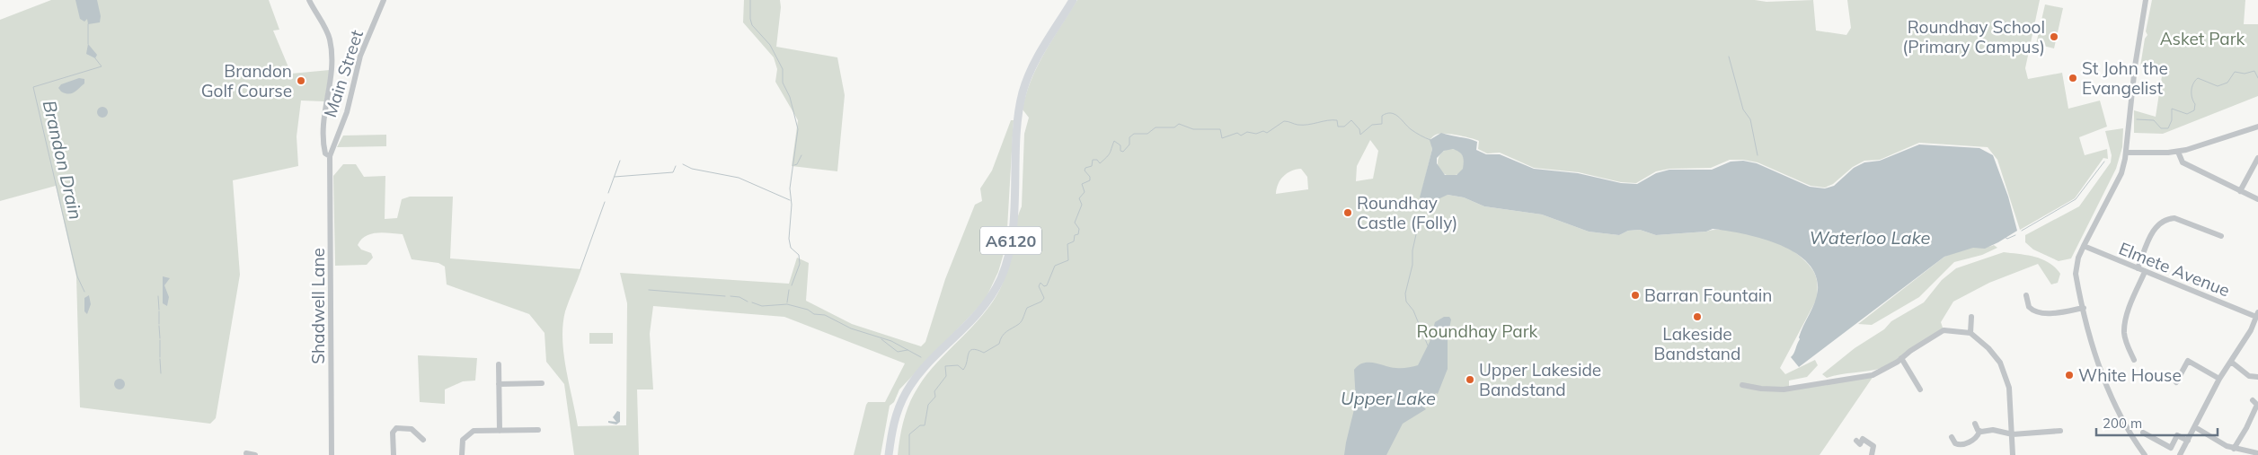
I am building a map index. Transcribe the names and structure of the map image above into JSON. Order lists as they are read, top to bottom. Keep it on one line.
{"streets":{"highway":["A6120"],"street":["Main Street","Elmete Avenue","Shadwell Lane"]},"crossings":[["Main Street","Shadwell Lane"]],"water":["Brandon Drain","Waterloo Lake","Upper Lake"],"parks":["Asket Park","Roundhay Park"],"places":["Roundhay School (Primary Campus)","St John the Evangelist","Brandon Golf Course","Roundhay Castle (Folly)","Barran Fountain","Lakeside Bandstand","White House","Upper Lakeside Bandstand"],"scale_bar":"200 m"}
